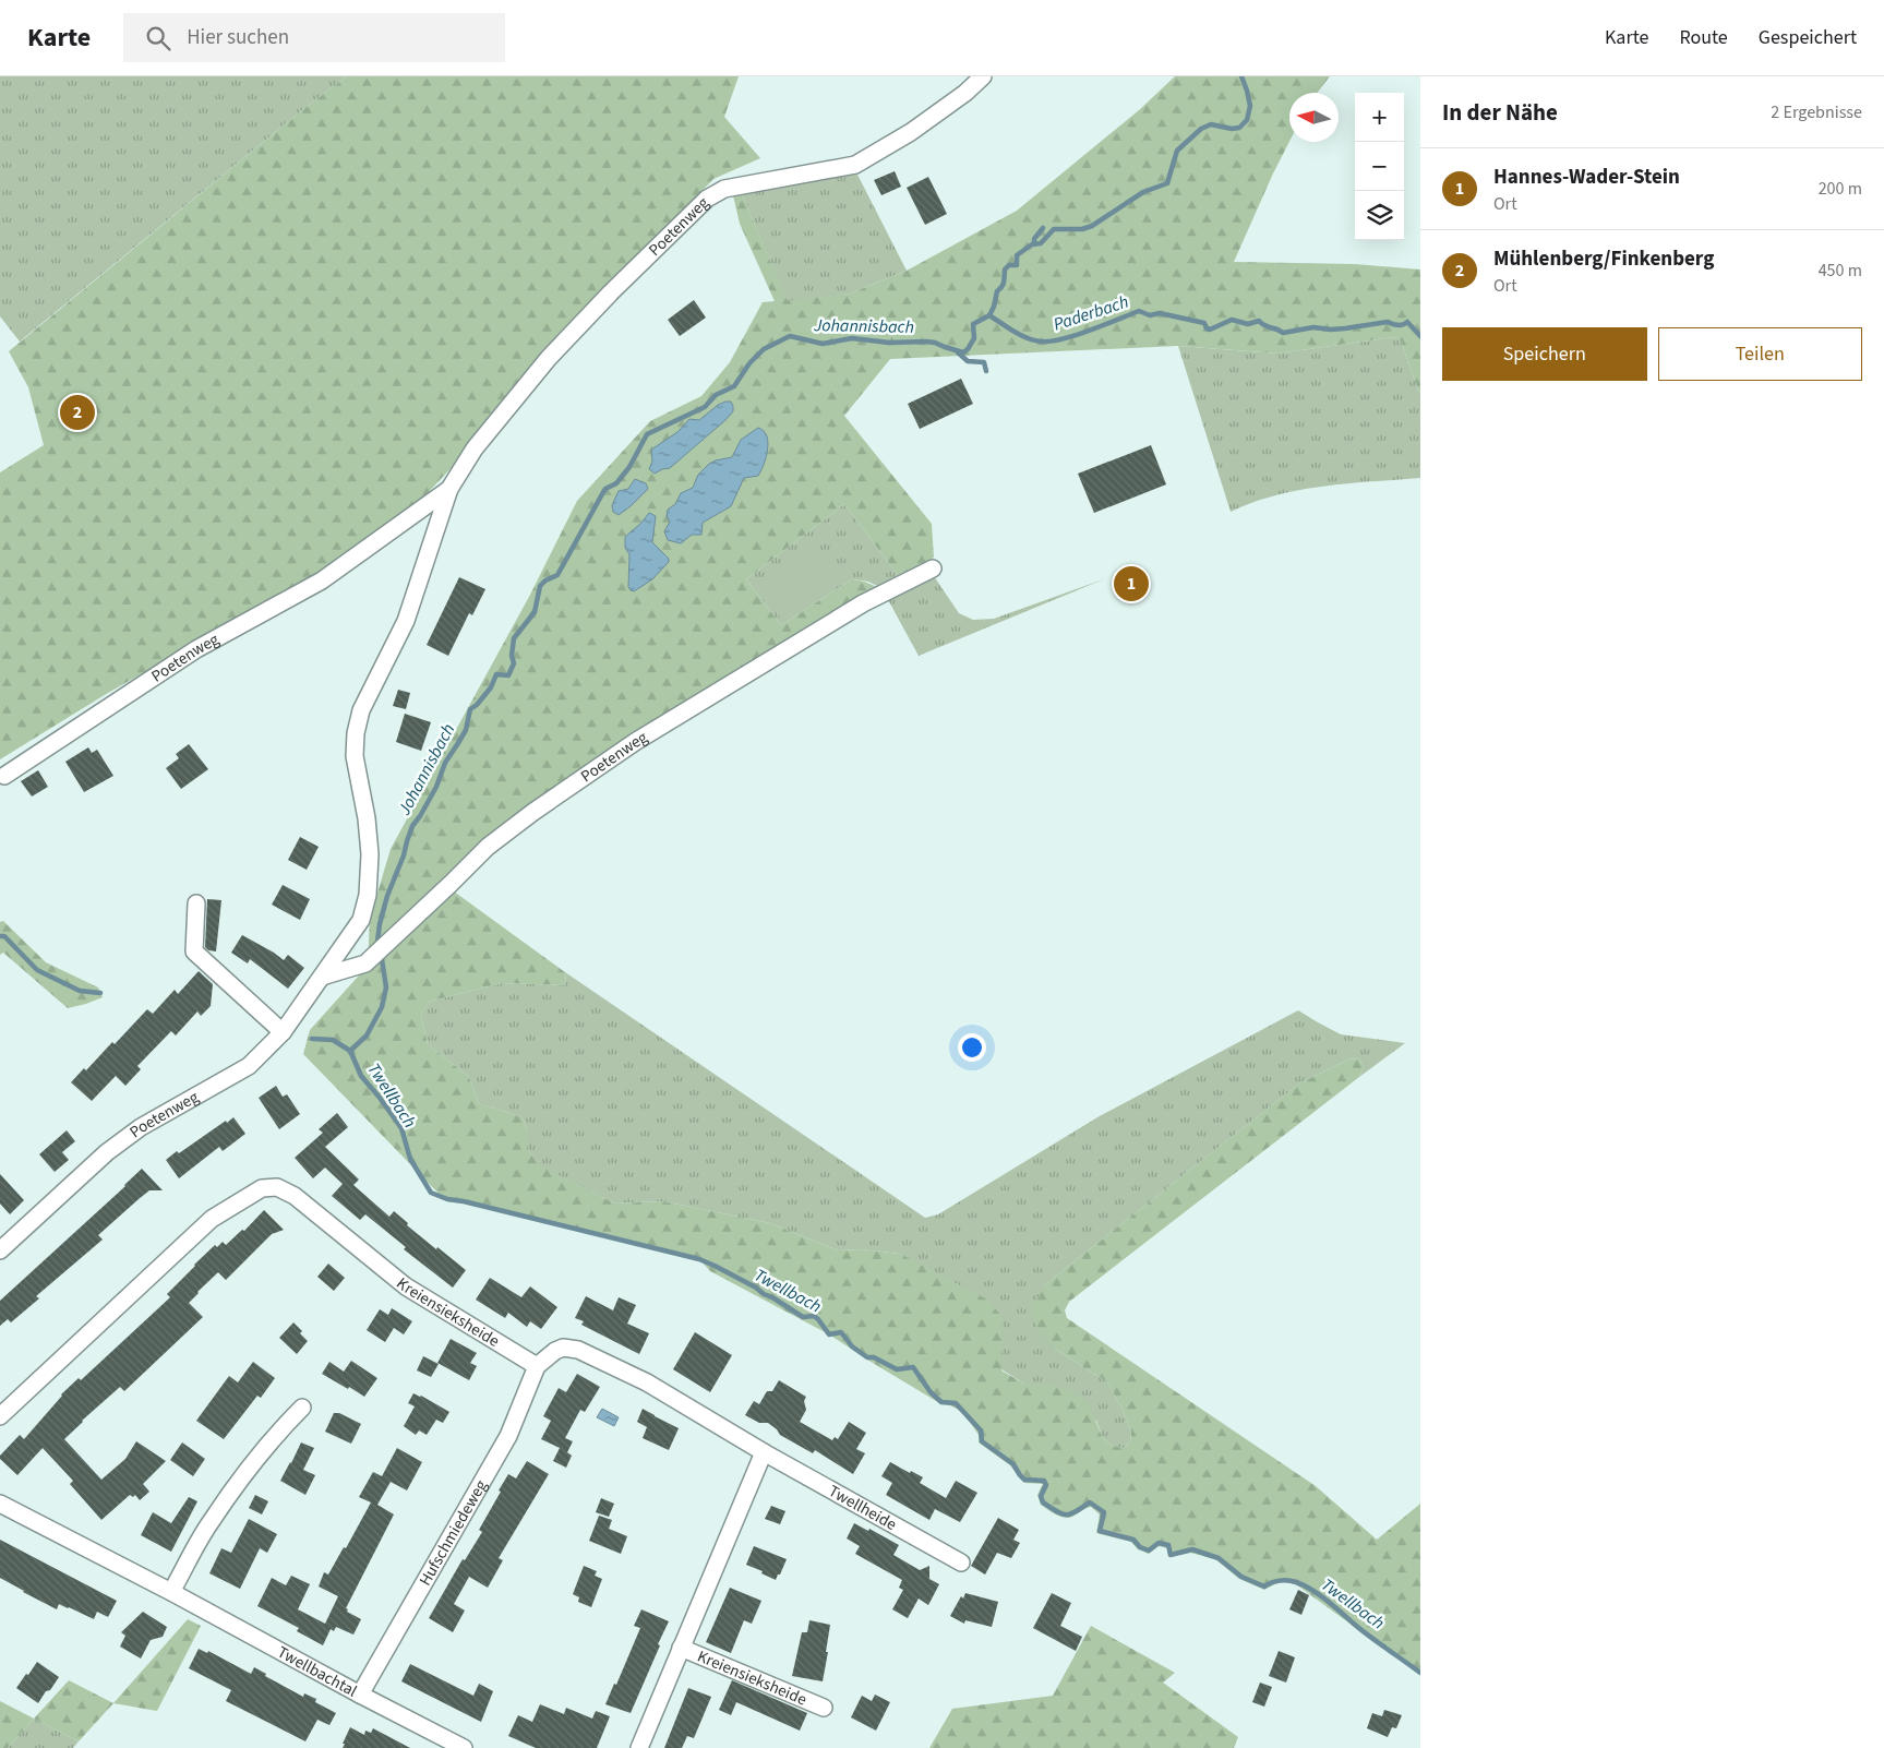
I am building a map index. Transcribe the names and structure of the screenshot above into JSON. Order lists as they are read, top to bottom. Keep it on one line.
{"streets":{"street":["Poetenweg","Kreiensieksheide","Twellheide","Hufschmiedeweg","Twellbachtal"]},"crossings":[["Kreiensieksheide","Twellheide"],["Kreiensieksheide","Hufschmiedeweg"],["Hufschmiedeweg","Twellbachtal"]],"water":["Paderbach","Johannisbach","Twellbach"],"north":"left","page":{"header":"Karte","search":"Hier suchen","nav":["Karte","Route","Gespeichert"],"heading":["In der Nähe","2 Ergebnisse"],"map_buttons":["+","−"],"list":[{"mark":"1","name":"Hannes-Wader-Stein","note":"Ort","value":"200 m"},{"mark":"2","name":"Mühlenberg/Finkenberg","note":"Ort","value":"450 m"}],"buttons":["Speichern","Teilen"],"pins":["2","1"]}}
